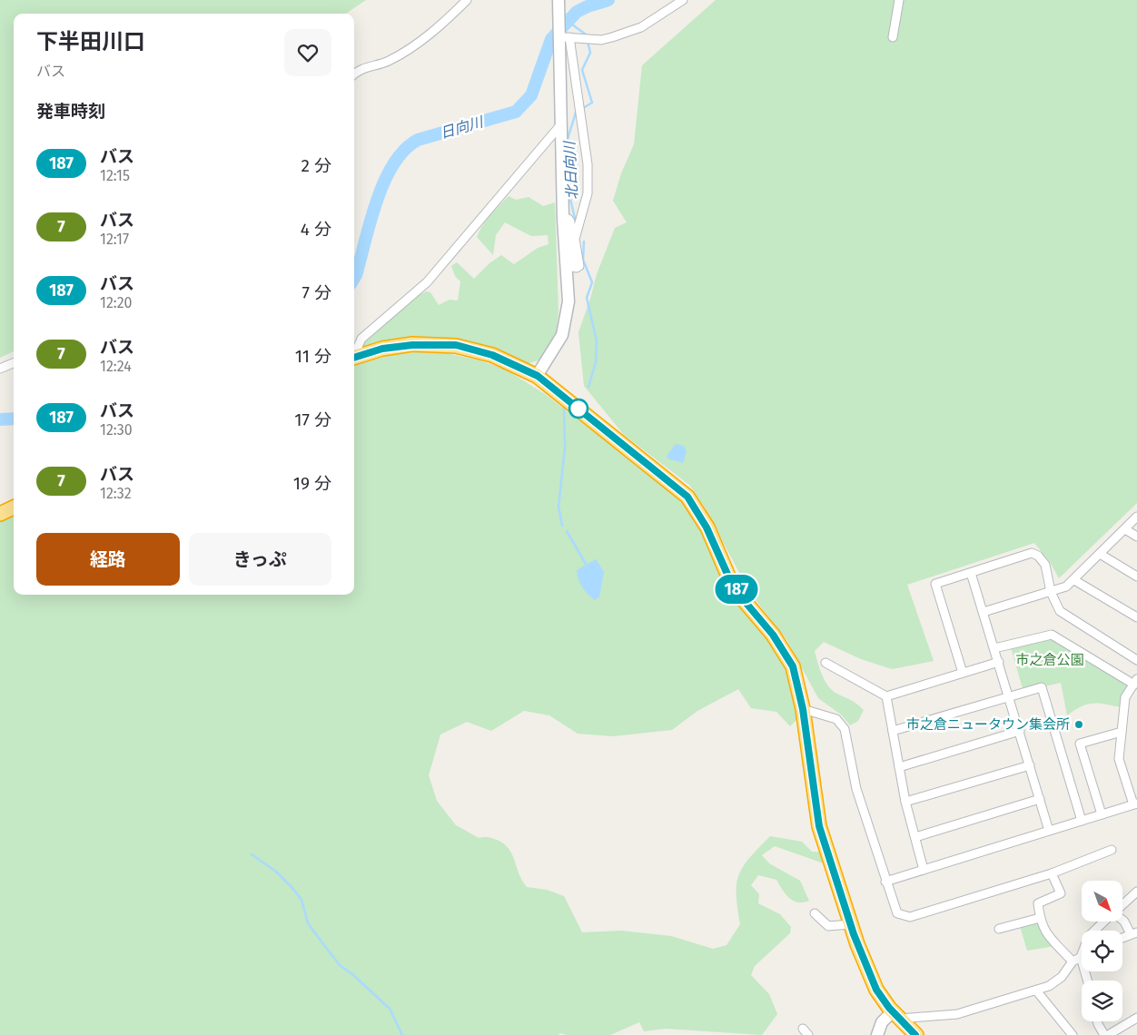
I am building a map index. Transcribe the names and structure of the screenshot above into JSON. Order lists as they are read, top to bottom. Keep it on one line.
{"water":["日向川","北日向川"],"parks":["市之倉公園"],"places":["市之倉ニュータウン集会所"],"lines":["bus line 187"],"north":"bottom right","page":{"on_map":"187","heading":[["下半田川口","バス"],"発車時刻"],"list":[{"mark":"187","name":"バス","note":"12:15","value":"2 分"},{"mark":"7","name":"バス","note":"12:17","value":"4 分"},{"mark":"187","name":"バス","note":"12:20","value":"7 分"},{"mark":"7","name":"バス","note":"12:24","value":"11 分"},{"mark":"187","name":"バス","note":"12:30","value":"17 分"},{"mark":"7","name":"バス","note":"12:32","value":"19 分"}],"buttons":["経路","きっぷ"]}}
